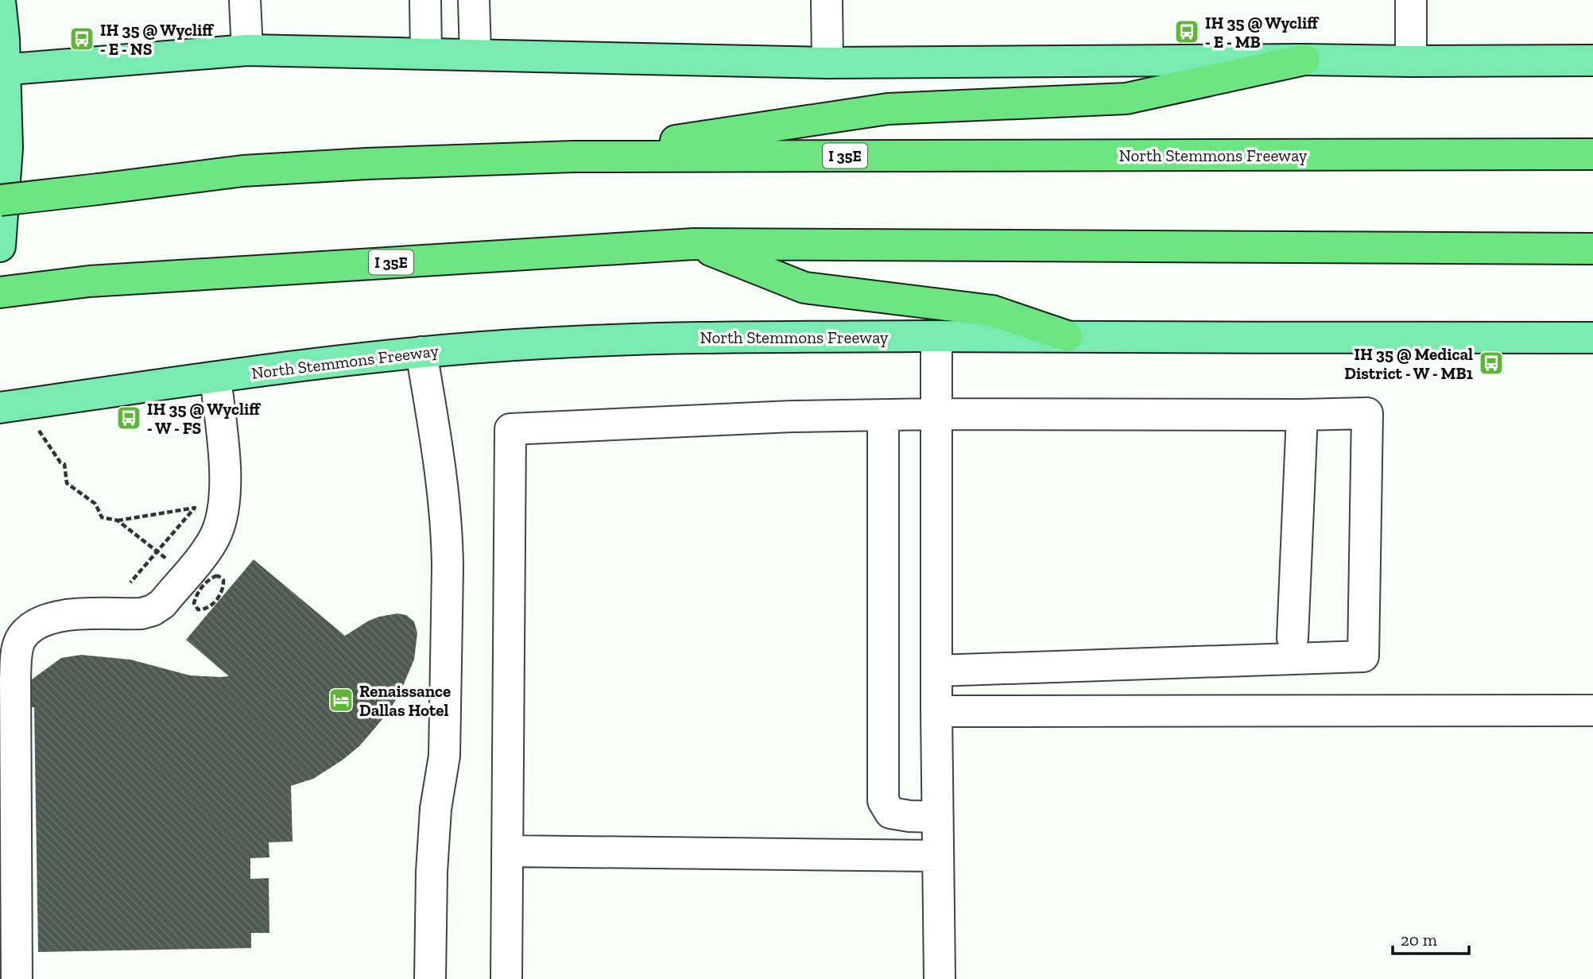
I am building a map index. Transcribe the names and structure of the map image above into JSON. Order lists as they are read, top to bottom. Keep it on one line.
{"streets":{"highway":["North Stemmons Freeway","I 35E"]},"places":{"bus stop":["IH 35 @ Wycliff - E - MB","IH 35 @ Wycliff - E - NS","IH 35 @ Medical District - W - MB1","IH 35 @ Wycliff - W - FS"],"hotel":["Renaissance Dallas Hotel"]},"scale_bar":"20 m"}
